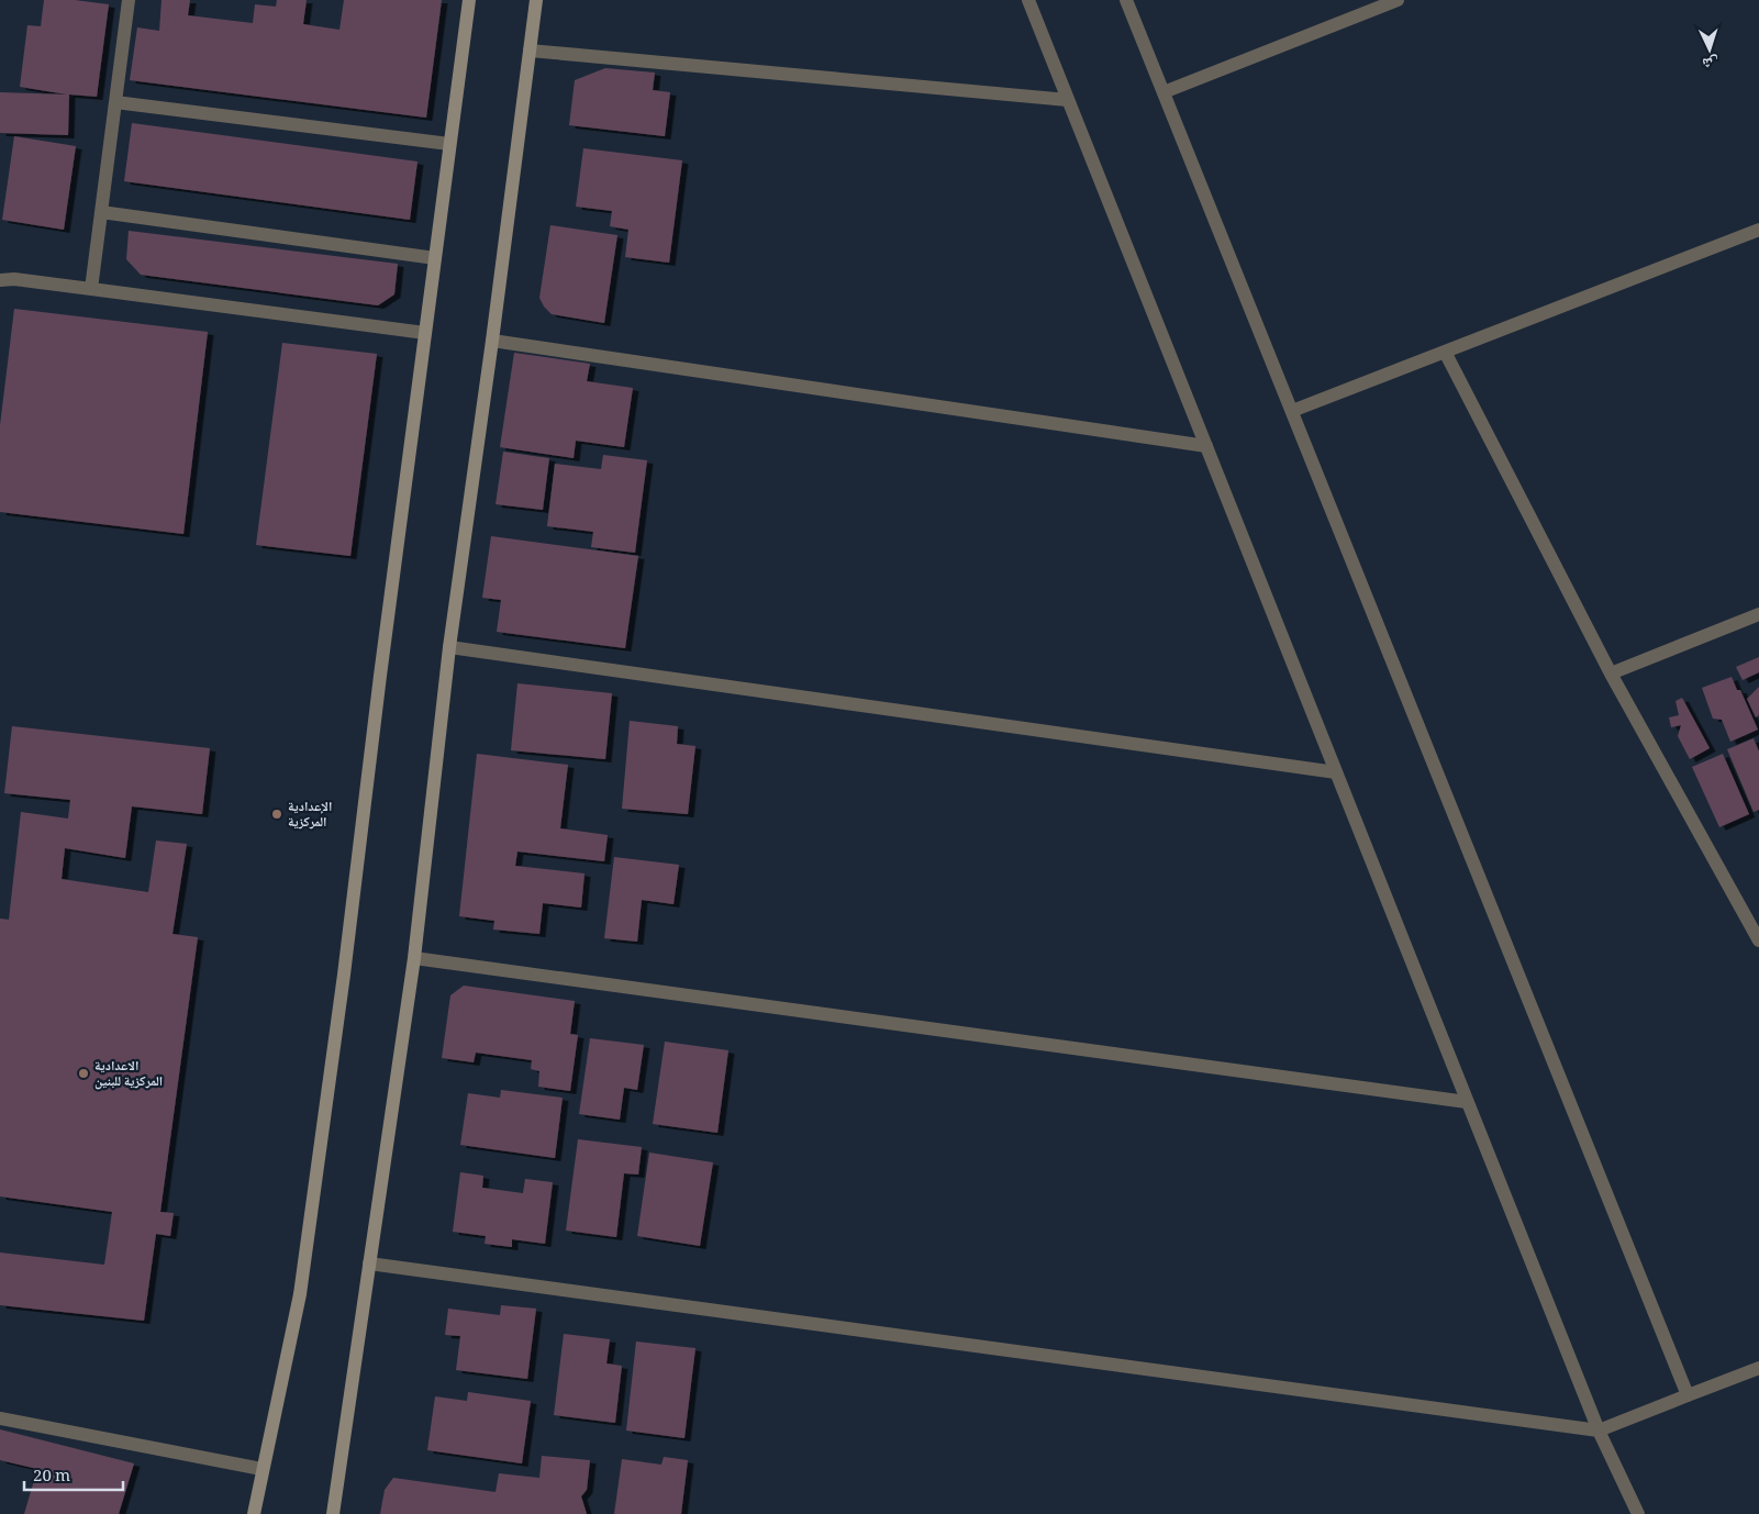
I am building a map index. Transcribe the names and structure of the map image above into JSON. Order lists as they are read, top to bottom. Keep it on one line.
{"places":["الإعدادية المركزية","الاعدادية المركزية للبنين"],"scale_bar":"20 m","north":"bottom"}
